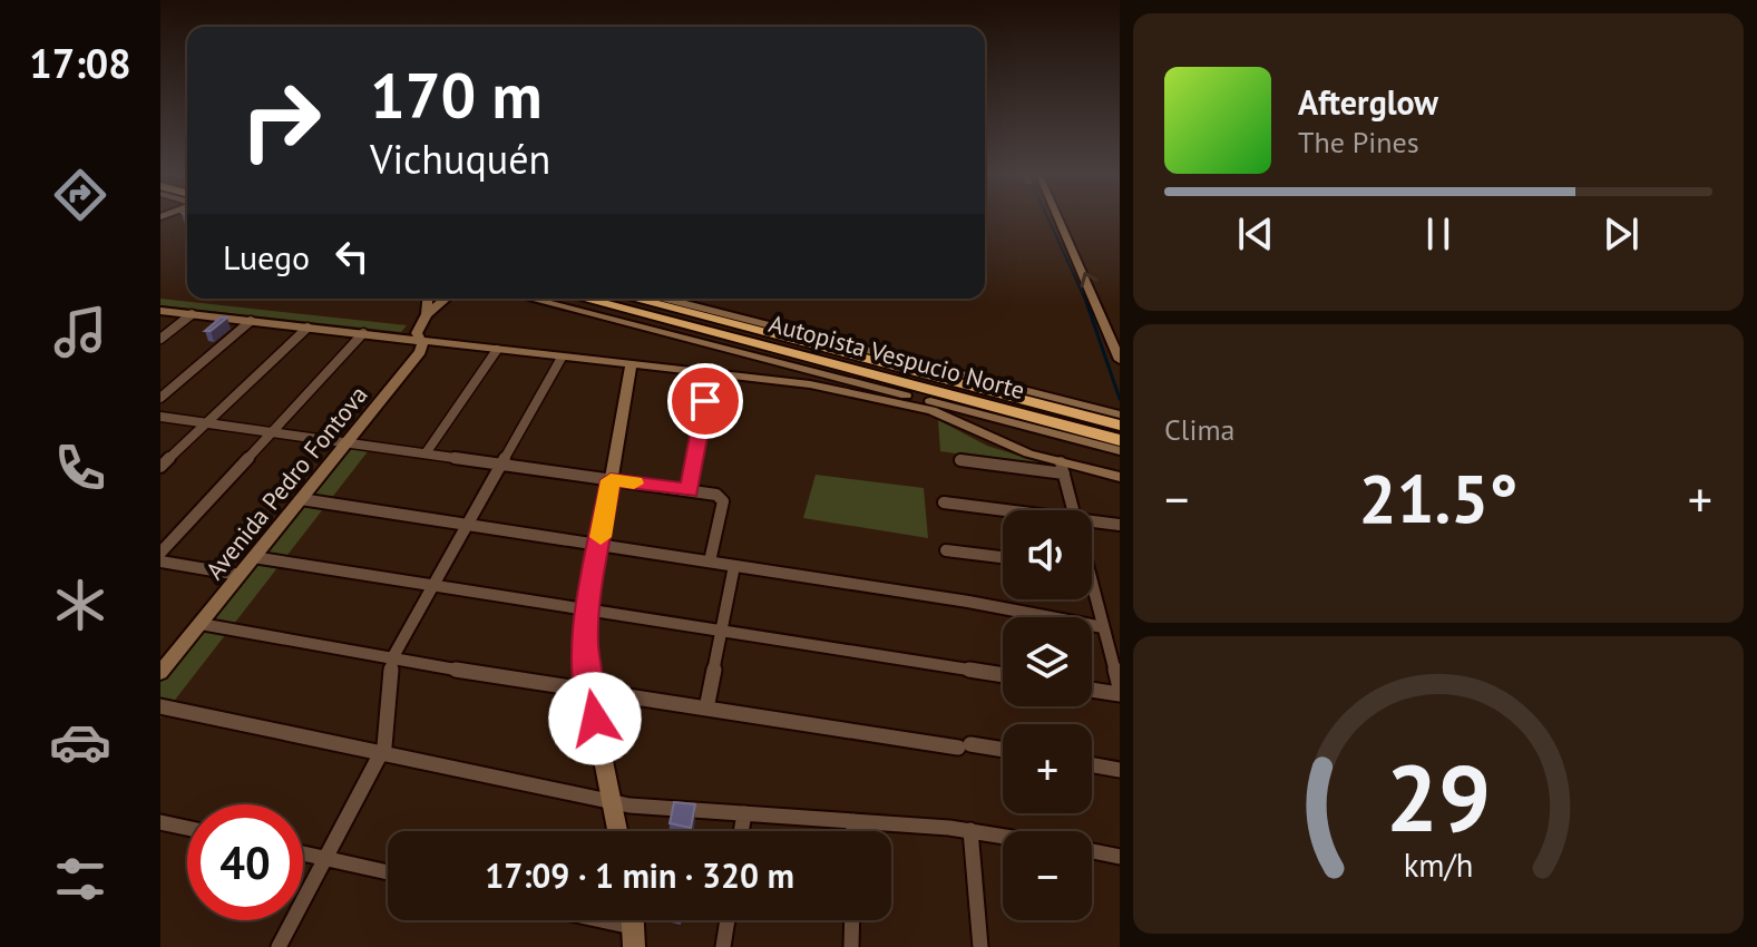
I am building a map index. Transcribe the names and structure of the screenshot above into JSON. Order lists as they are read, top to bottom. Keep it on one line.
{"streets":{"highway":["Autopista Vespucio Norte"],"street":["Avenida Pedro Fontova"]},"page":{"tabs":"17:08","turn":["170 m","Vichuquén"],"song":["Afterglow","The Pines"],"then":"Luego","tile":"Clima","heat":["−","21.5°","+"],"map_buttons":["+","−"],"limit":"40","trip":"17:09 · 1 min · 320 m","gauge":["29","km/h"]}}
